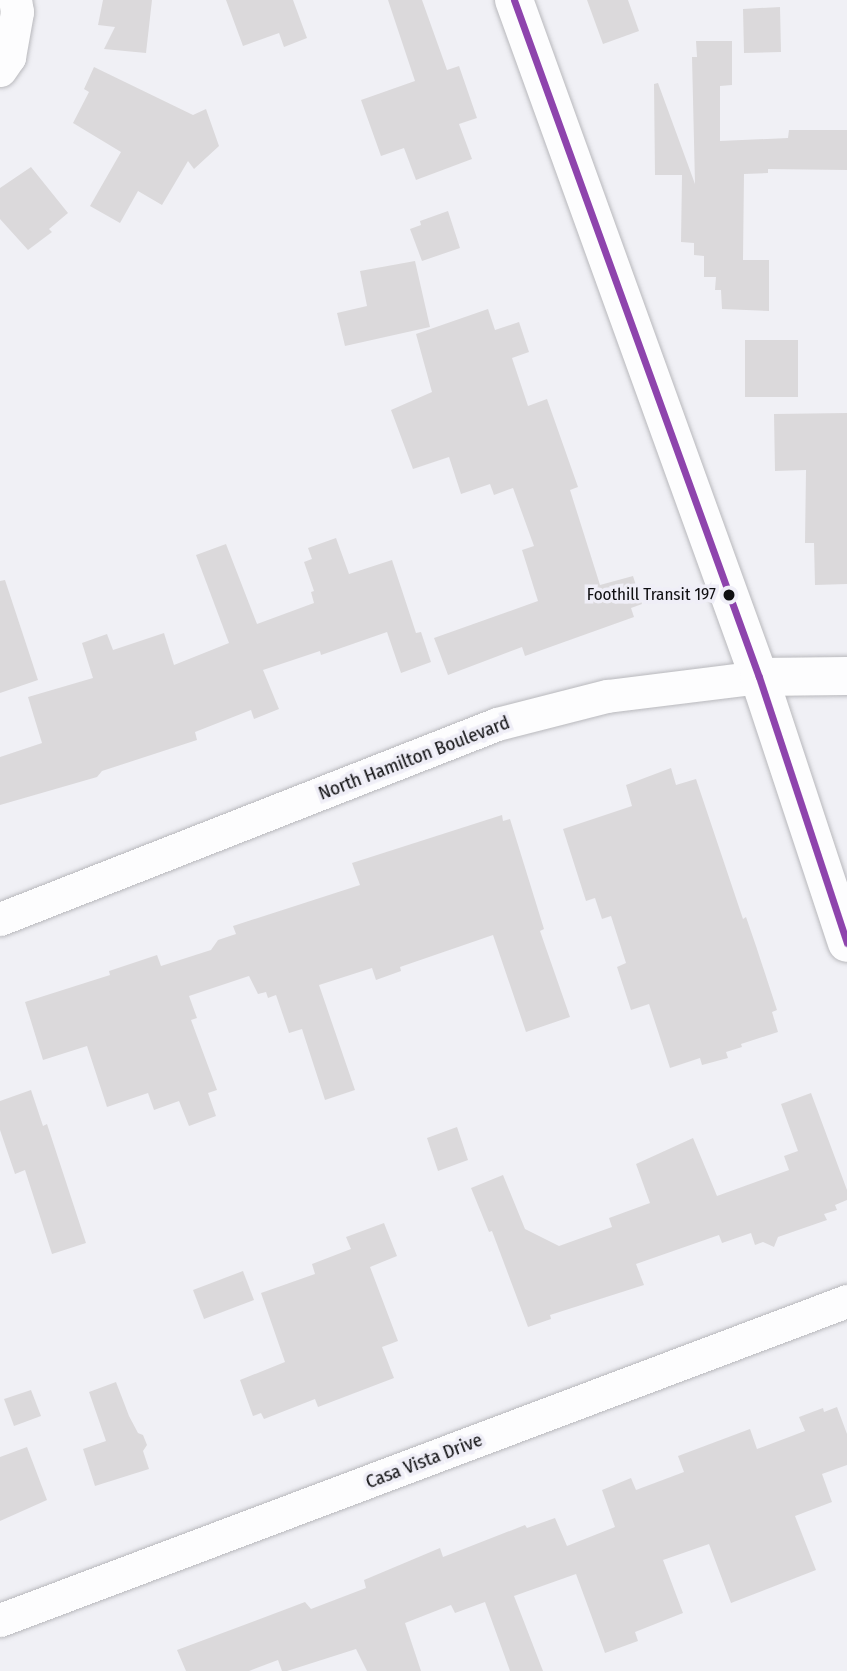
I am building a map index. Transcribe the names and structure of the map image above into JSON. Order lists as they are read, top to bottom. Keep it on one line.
{"streets":{"street":["North Hamilton Boulevard","Casa Vista Drive"]},"places":["Foothill Transit 197"],"lines":["transit line 197"]}
